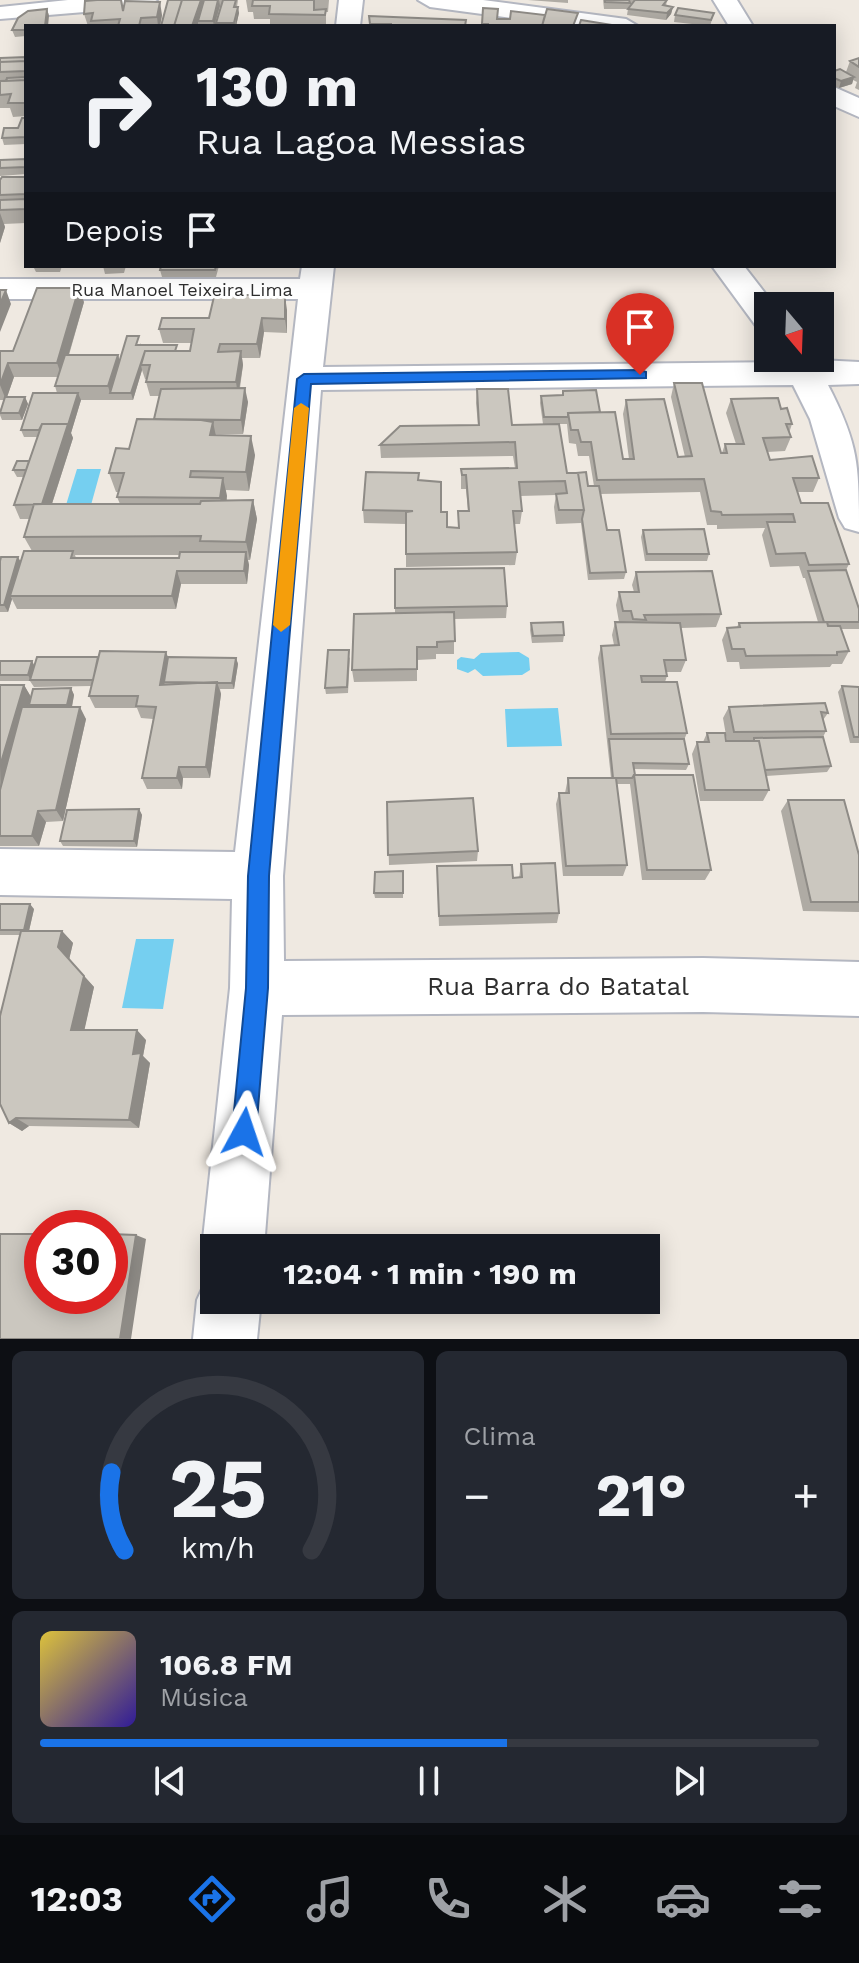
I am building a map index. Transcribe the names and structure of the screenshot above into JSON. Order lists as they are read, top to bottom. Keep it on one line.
{"streets":{"street":["Rua Manoel Teixeira Lima","Rua Barra do Batatal"]},"north":"bottom","page":{"turn":["130 m","Rua Lagoa Messias"],"then":"Depois","limit":"30","trip":"12:04 · 1 min · 190 m","tile":"Clima","heat":["−","21°","+"],"song":["106.8 FM","Música"],"tabs":"12:03","gauge":["25","km/h"]}}
